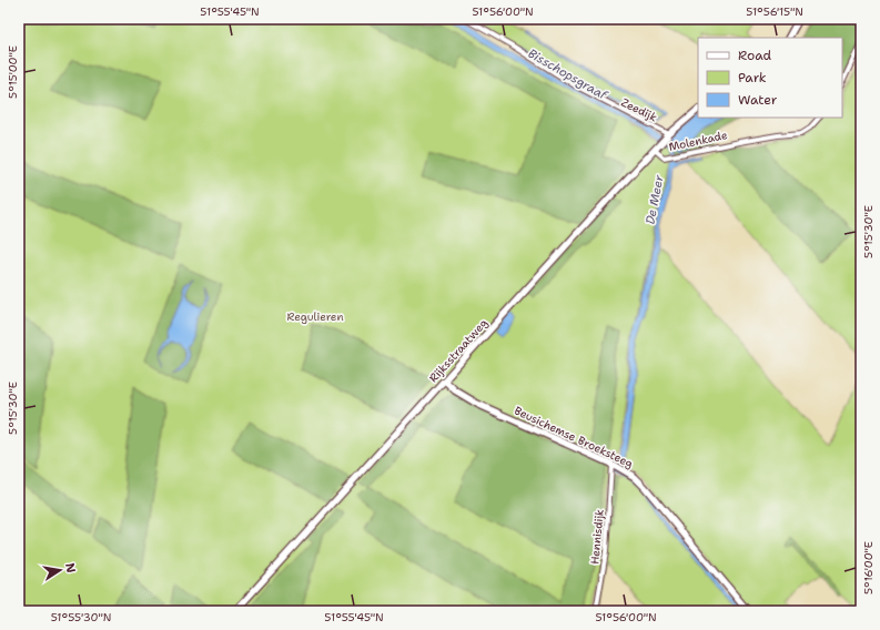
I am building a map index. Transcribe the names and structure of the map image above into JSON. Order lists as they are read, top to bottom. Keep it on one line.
{"streets":{"main road":["Rijksstraatweg","Beusichemse Broeksteeg"],"street":["Zeedijk","Molenkade","Hennisdijk"]},"crossings":[["Zeedijk","Rijksstraatweg"],["Molenkade","Rijksstraatweg"],["Rijksstraatweg","Beusichemse Broeksteeg"],["Beusichemse Broeksteeg","Hennisdijk"]],"water":["Bisschopsgraaf","De Meer"],"parks":["Regulieren"],"legend":["Road","Park","Water"],"north":"right","coordinates":["51°55'45\"N","51°56'00\"N","51°56'15\"N","5°15'00\"E","5°15'30\"E","5°16'00\"E","51°55'30\"N"]}
